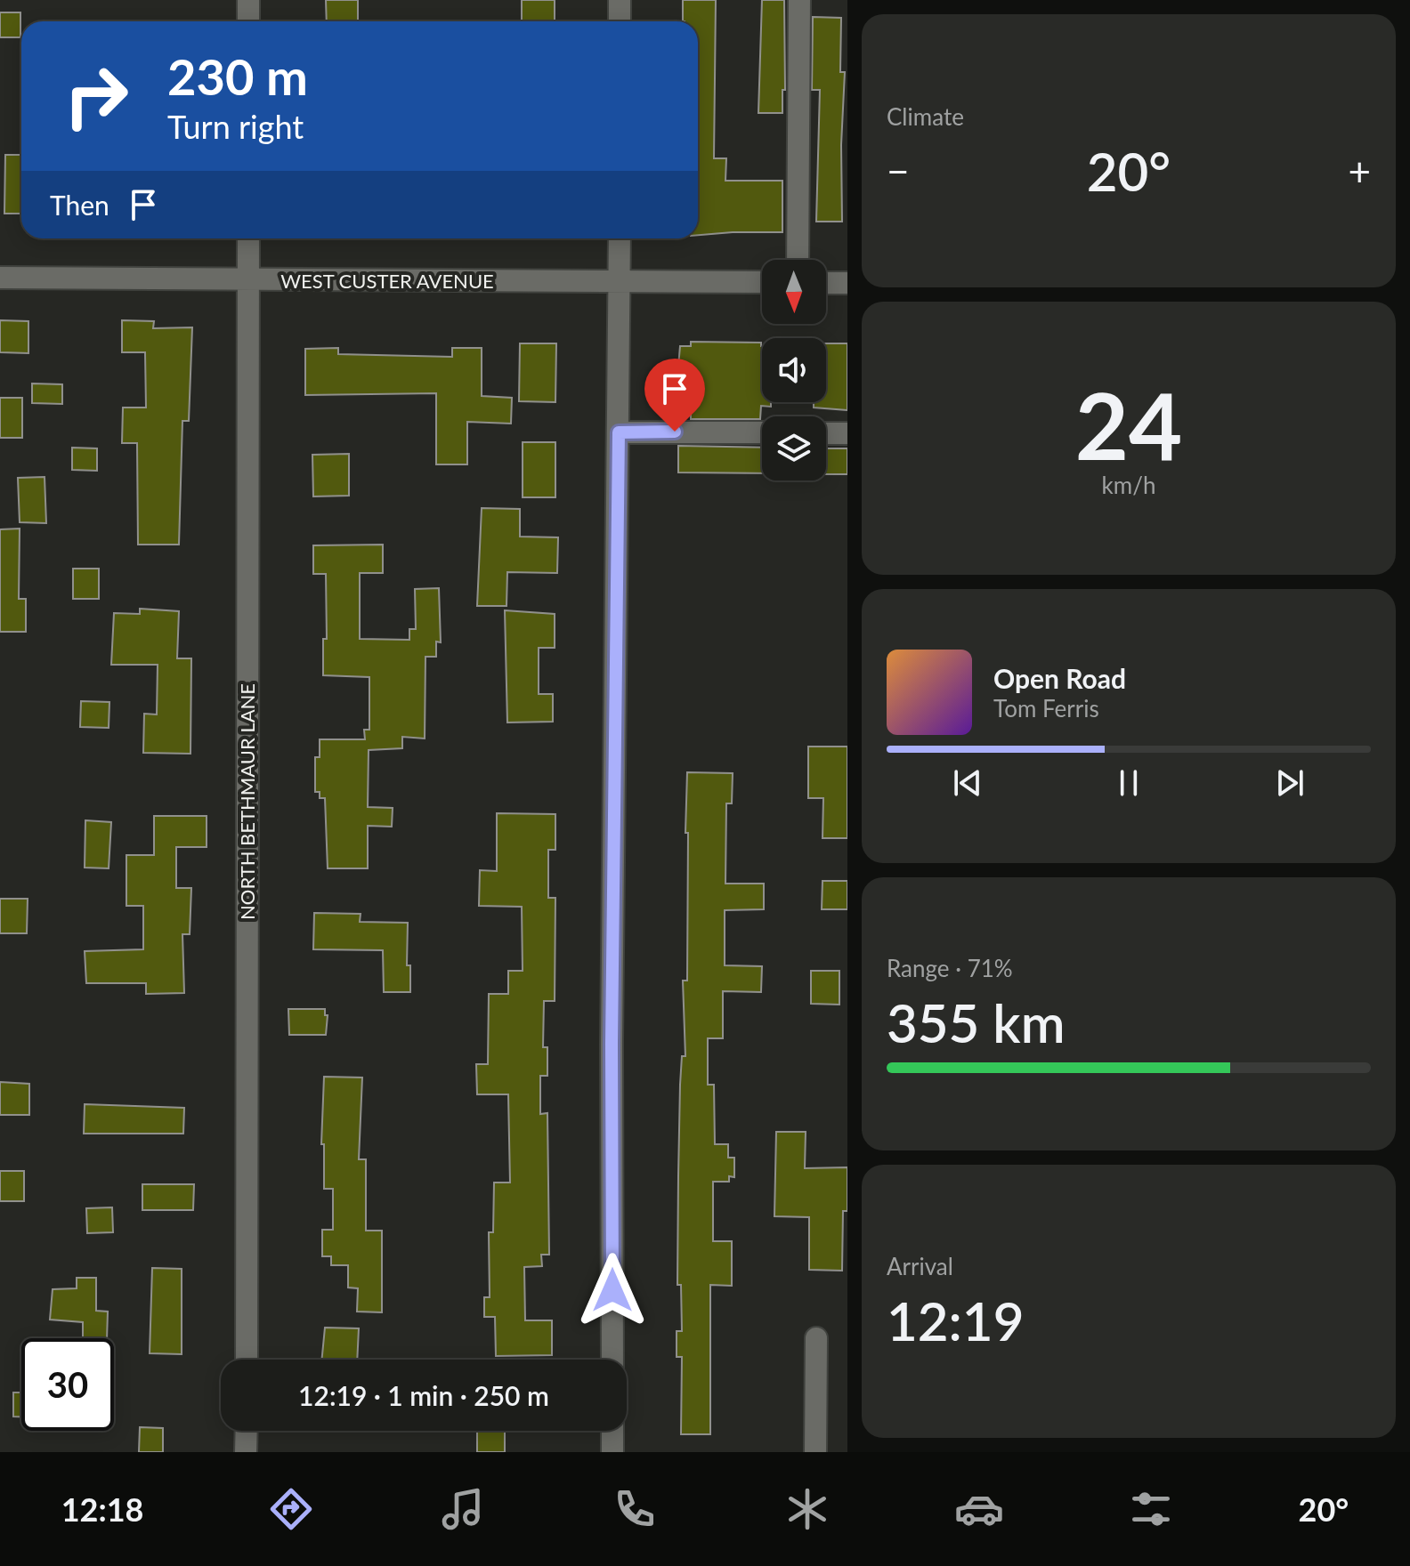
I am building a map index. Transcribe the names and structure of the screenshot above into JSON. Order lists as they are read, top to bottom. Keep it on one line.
{"streets":{"street":["WEST CUSTER AVENUE","NORTH BETHMAUR LANE"]},"crossings":[["WEST CUSTER AVENUE","NORTH BETHMAUR LANE"]],"north":"bottom","page":{"tile":["Climate",["24","km/h"],["Range · 71%","355 km"],["Arrival","12:19"]],"turn":["230 m","Turn right"],"heat":["−","20°","+"],"then":"Then","song":["Open Road","Tom Ferris"],"limit":"30","trip":"12:19 · 1 min · 250 m","tabs":["12:18","20°"]}}
